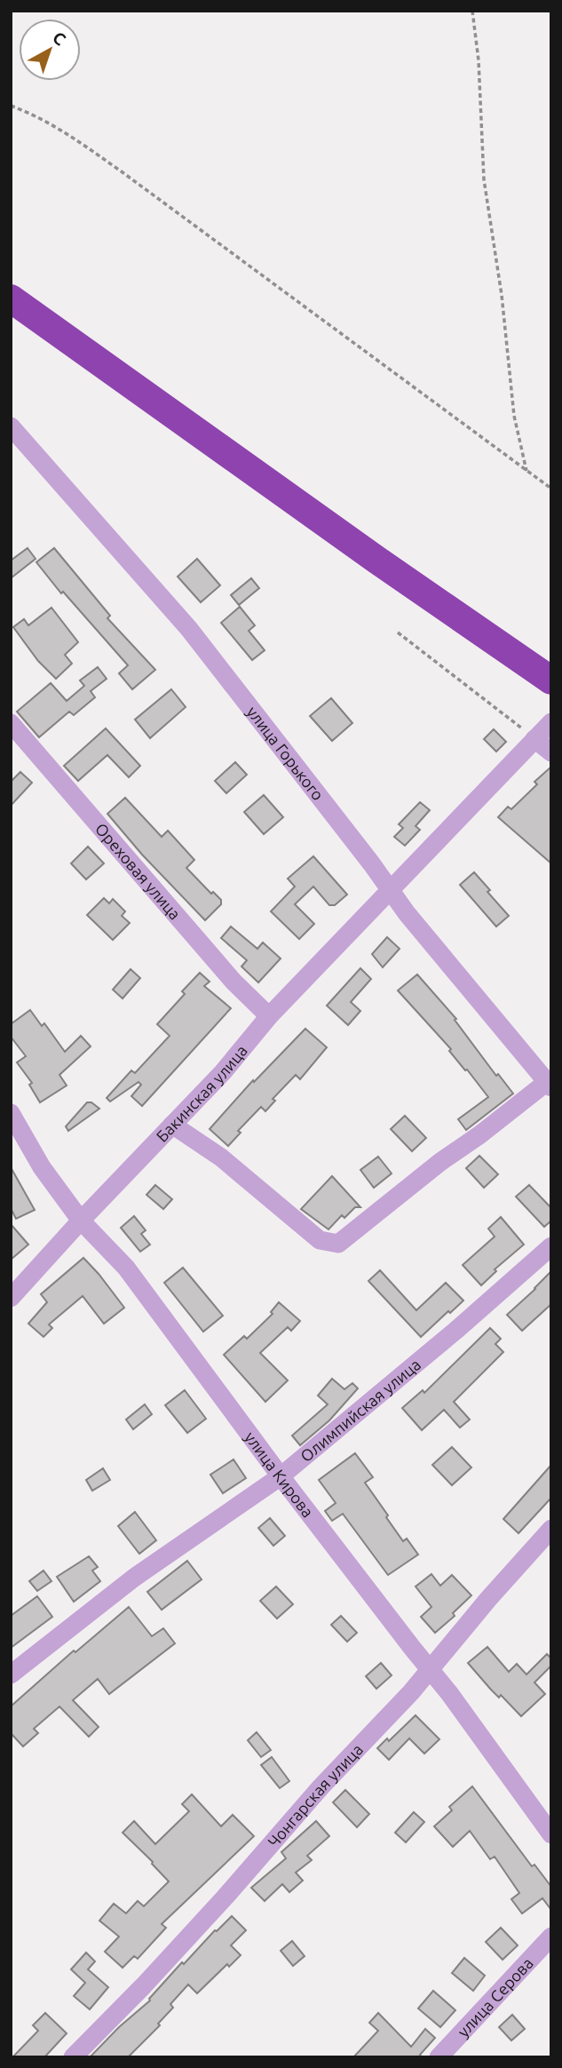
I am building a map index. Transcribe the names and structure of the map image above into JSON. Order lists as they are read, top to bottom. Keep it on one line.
{"streets":{"street":["улица Горького","Ореховая улица","Бакинская улица","Олимпийская улица","улица Кирова","Чонгарская улица","улица Серова"]},"crossings":[["улица Горького","Бакинская улица"],["Ореховая улица","Бакинская улица"],["Бакинская улица","улица Кирова"],["Олимпийская улица","улица Кирова"],["улица Кирова","Чонгарская улица"]],"north":"top right"}
